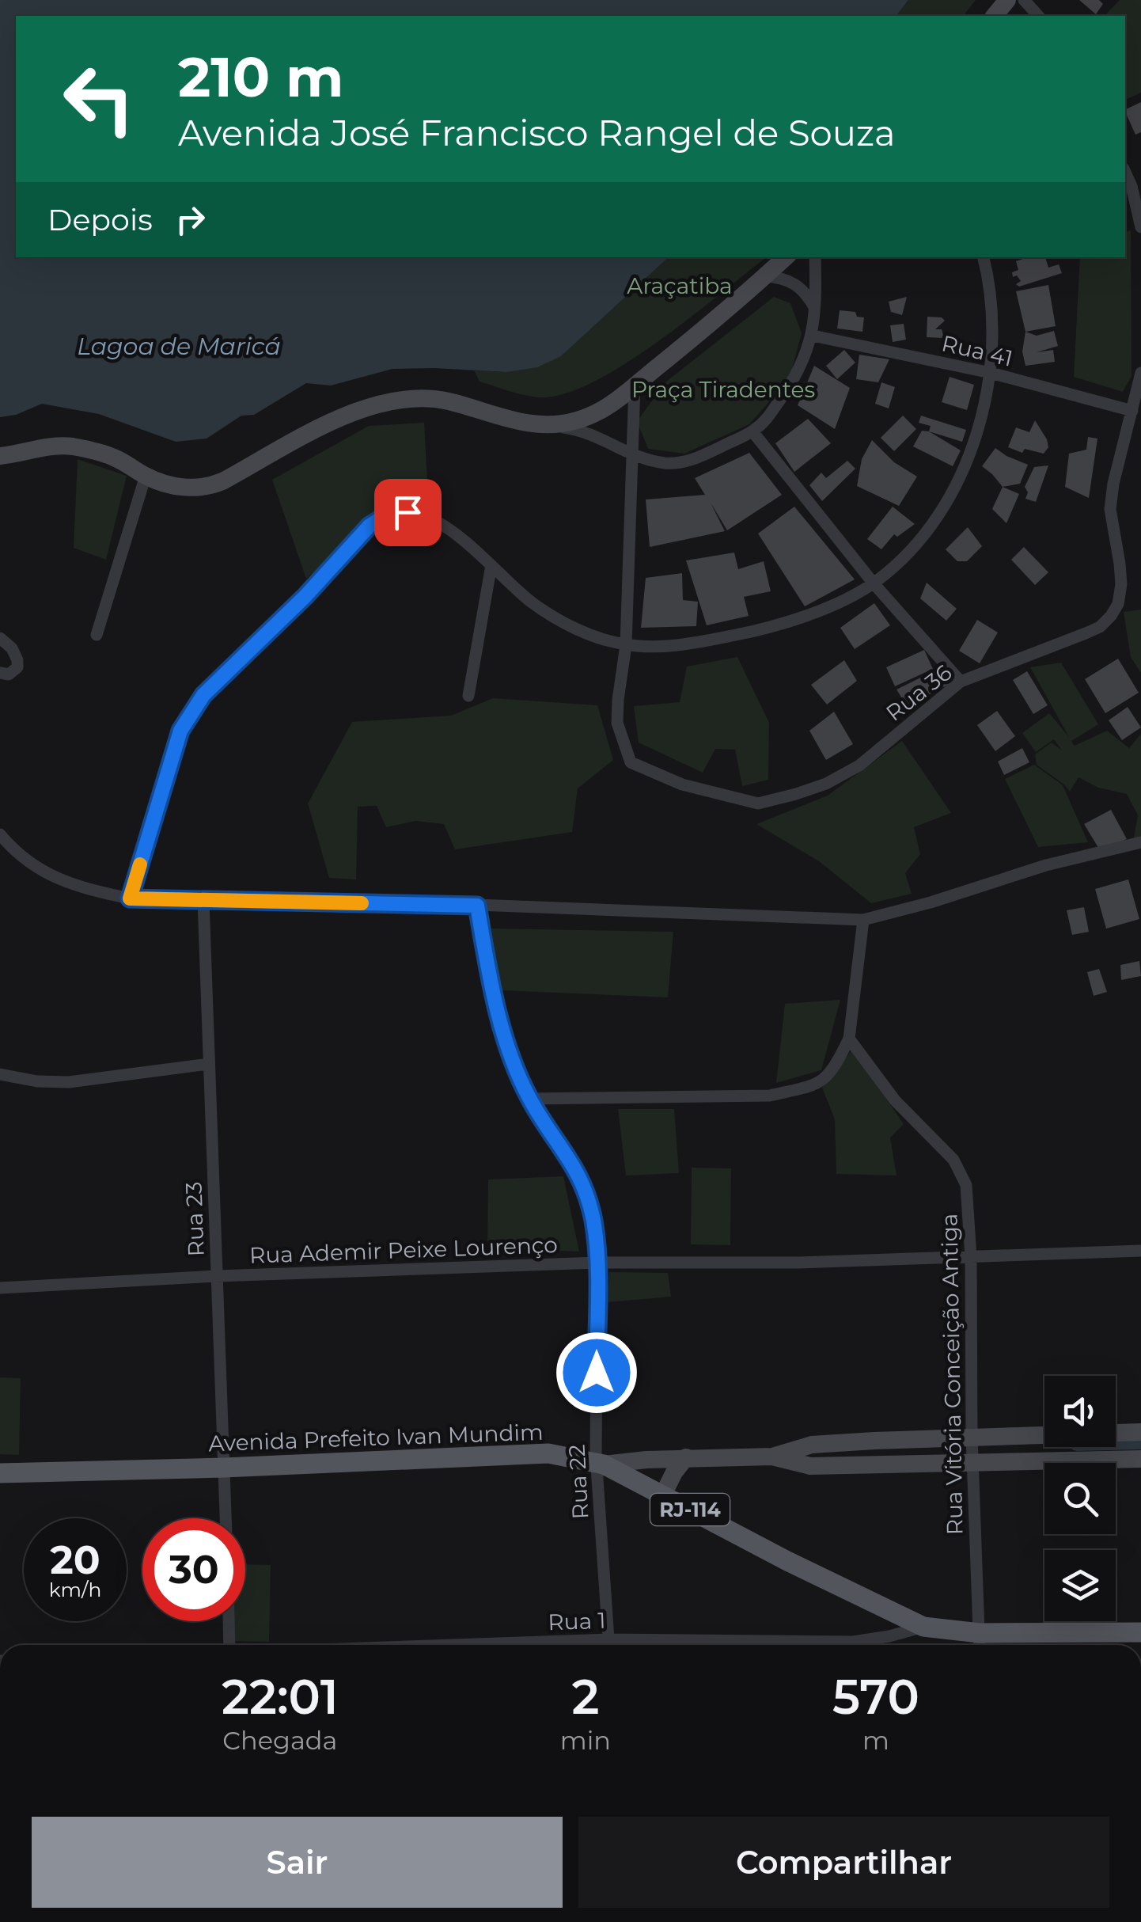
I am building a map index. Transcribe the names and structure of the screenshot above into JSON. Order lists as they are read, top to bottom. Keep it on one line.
{"streets":{"main road":["Avenida Prefeito Ivan Mundim","RJ-114"],"street":["Rua 41","Rua 36","Rua 23","Rua Ademir Peixe Lourenço","Rua Vitória Conceição Antiga","Rua 22","Rua 1"]},"crossings":[["Rua 41","Rua 36"],["Rua 23","Rua Ademir Peixe Lourenço"],["Rua 23","Avenida Prefeito Ivan Mundim"],["Rua Ademir Peixe Lourenço","Rua Vitória Conceição Antiga"],["Rua Ademir Peixe Lourenço","Rua 22"],["Rua Vitória Conceição Antiga","Avenida Prefeito Ivan Mundim"],["Avenida Prefeito Ivan Mundim","Rua 22"],["Avenida Prefeito Ivan Mundim","Rua 1"],["Rua 22","Rua 1"]],"water":["Lagoa de Maricá"],"parks":["Araçatiba","Praça Tiradentes"],"page":{"turn":["210 m","Avenida José Francisco Rangel de Souza"],"then":"Depois","speed":"20 km/h","limit":"30","eta":["22:01","Chegada","2","min","570","m"],"buttons":["Sair","Compartilhar"]}}
